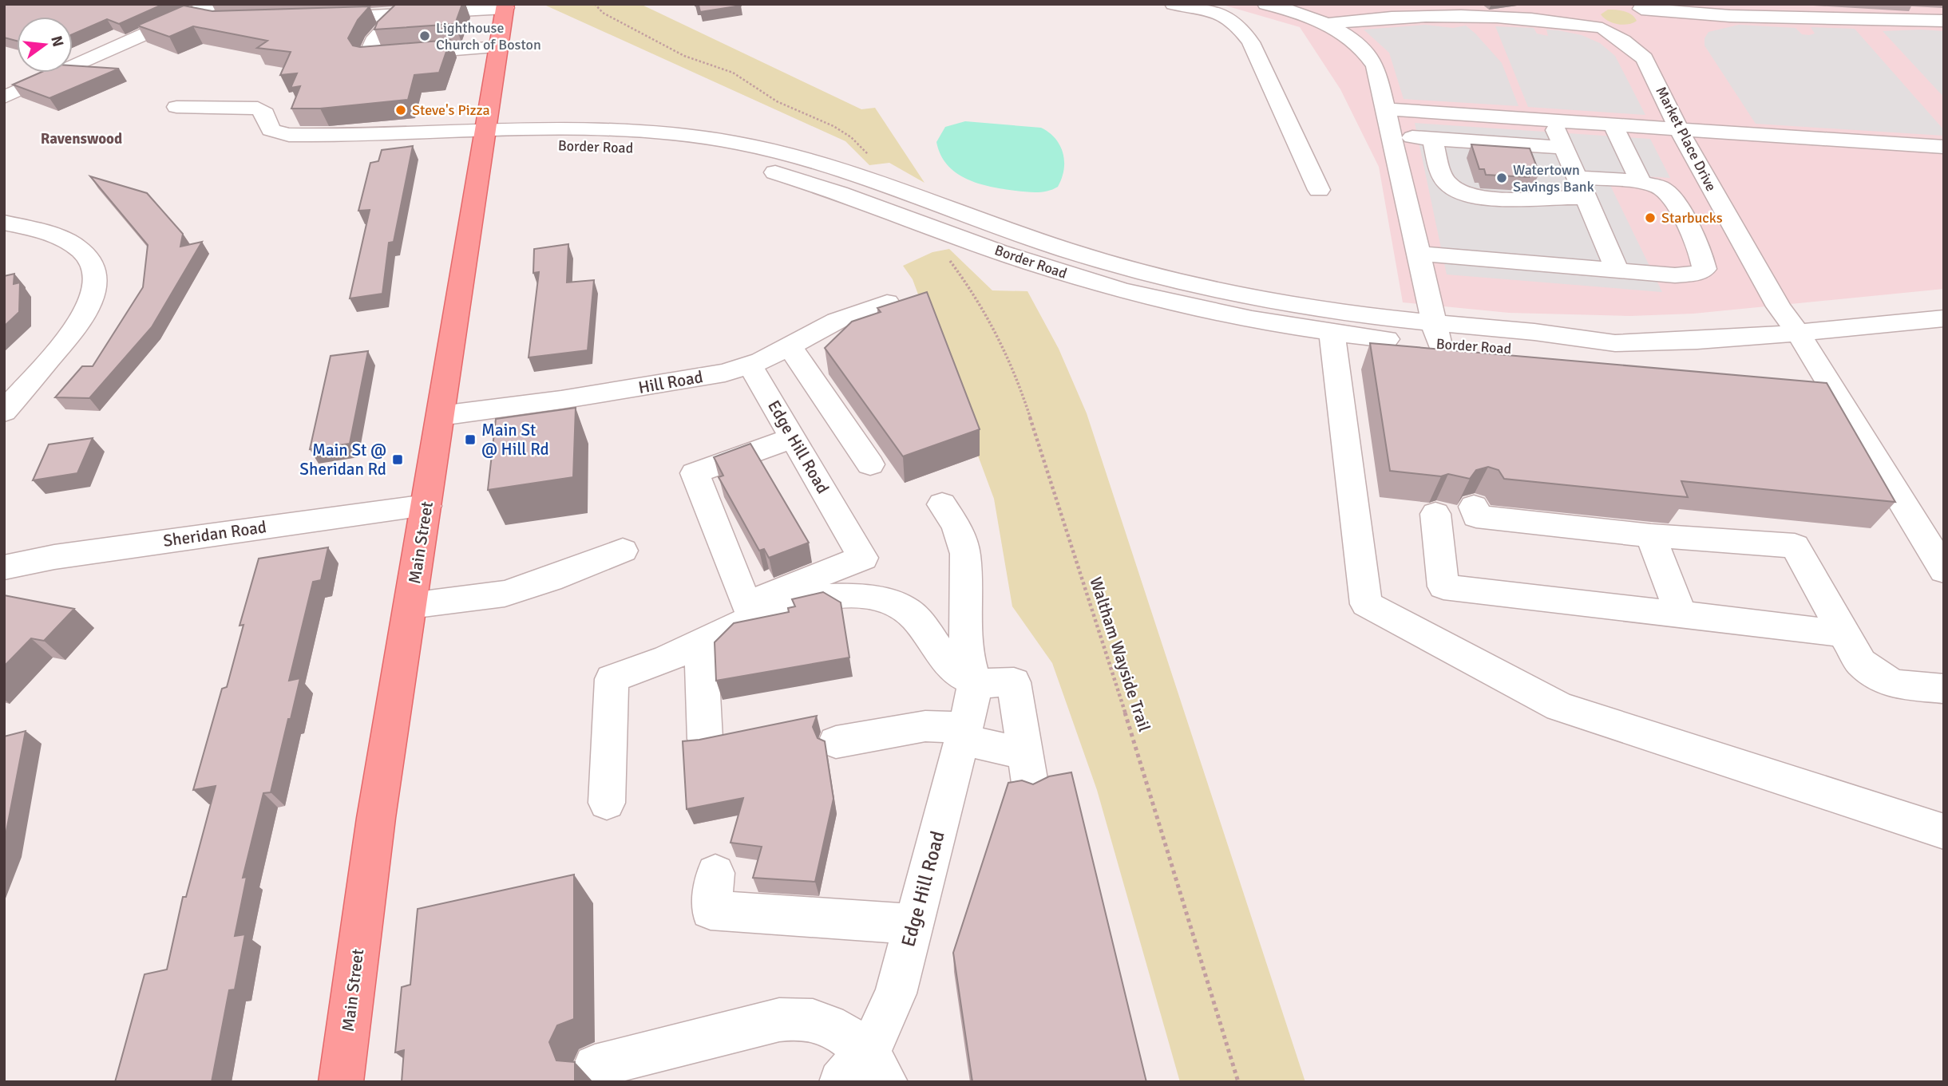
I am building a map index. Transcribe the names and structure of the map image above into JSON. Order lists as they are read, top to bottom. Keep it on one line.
{"streets":{"main road":["Main Street"],"street":["Market Place Drive","Border Road","Hill Road","Edge Hill Road","Sheridan Road"],"path":["Waltham Wayside Trail"]},"crossings":[["Market Place Drive","Border Road"],["Border Road","Main Street"],["Hill Road","Edge Hill Road"],["Hill Road","Main Street"],["Sheridan Road","Main Street"]],"districts":["Ravenswood"],"places":{"other":["Lighthouse Church of Boston","Steve's Pizza","Watertown Savings Bank","Starbucks"],"transit":["Main St @ Hill Rd","Main St @ Sheridan Rd"]},"north":"right"}
